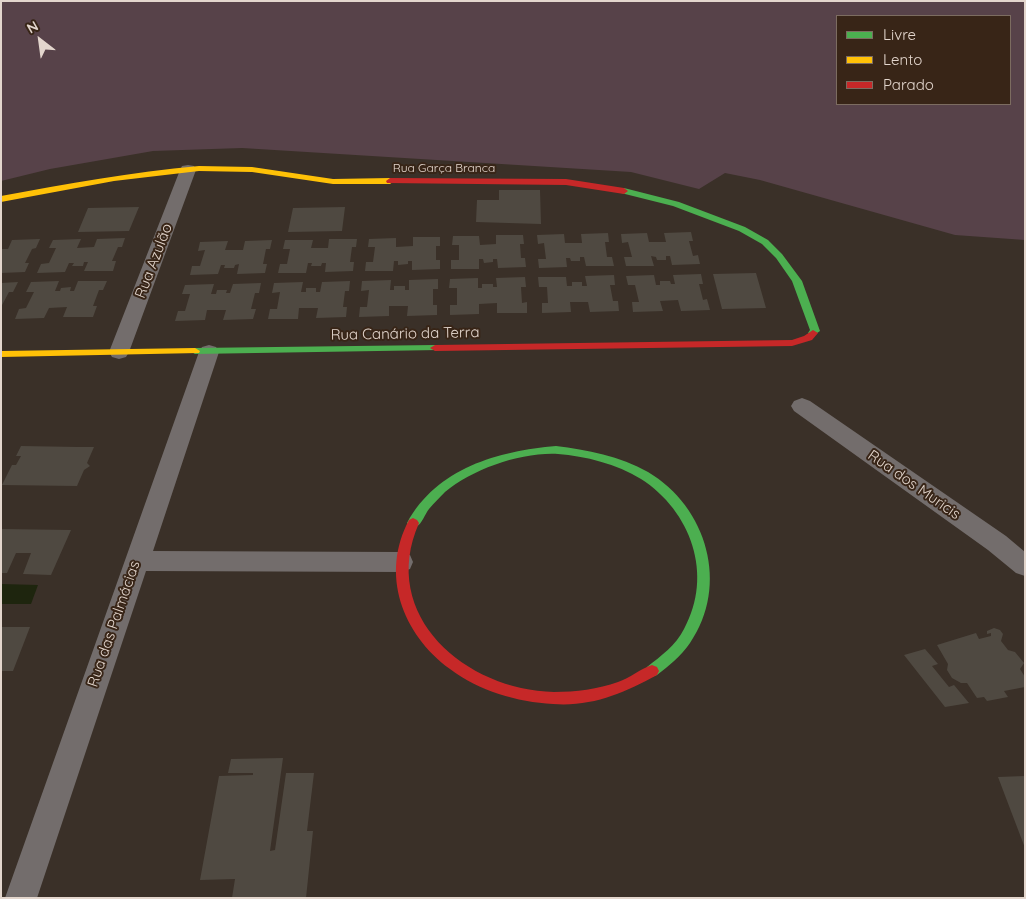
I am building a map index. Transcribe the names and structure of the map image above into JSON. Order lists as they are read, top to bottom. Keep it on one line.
{"streets":{"street":["Rua Garça Branca","Rua Azulão","Rua Canário da Terra","Rua dos Muricis","Rua das Palmácias"]},"crossings":[["Rua Garça Branca","Rua Azulão"],["Rua Garça Branca","Rua Canário da Terra"],["Rua Azulão","Rua Canário da Terra"],["Rua Canário da Terra","Rua das Palmácias"]],"legend":["Livre","Lento","Parado"],"north":"top left"}
